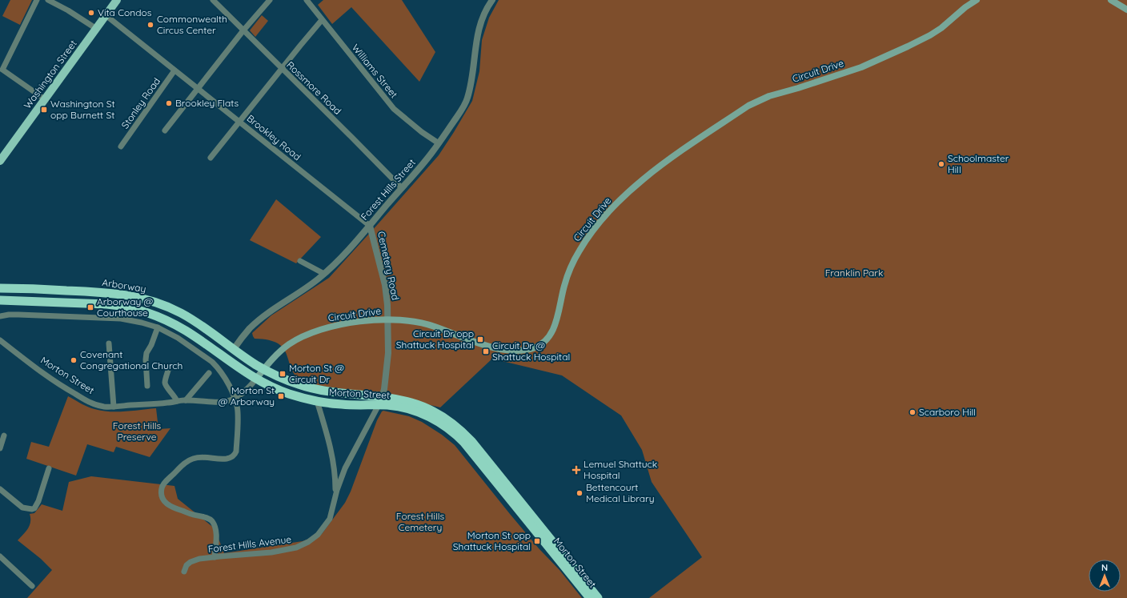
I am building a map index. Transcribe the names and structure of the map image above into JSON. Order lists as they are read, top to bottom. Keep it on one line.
{"streets":{"highway":["Arborway","Morton Street"],"main road":["Circuit Drive","Washington Street"],"street":["Williams Street","Rossmore Road","Stonley Road","Brookley Road","Forest Hills Street","Cemetery Road","Forest Hills Avenue"]},"crossings":[["Williams Street","Forest Hills Street"],["Circuit Drive","Arborway"],["Circuit Drive","Morton Street"],["Washington Street","Brookley Road"],["Rossmore Road","Forest Hills Street"],["Stonley Road","Brookley Road"],["Brookley Road","Forest Hills Street"],["Brookley Road","Cemetery Road"],["Forest Hills Street","Cemetery Road"],["Forest Hills Street","Arborway"],["Cemetery Road","Morton Street"],["Cemetery Road","Forest Hills Avenue"],["Arborway","Morton Street"],["Morton Street","Forest Hills Avenue"]],"parks":["Franklin Park","Forest Hills Preserve","Forest Hills Cemetery"],"places":{"other":["Vita Condos","Commonwealth Circus Center","Brookley Flats","Schoolmaster Hill","Covenant Congregational Church","Scarboro Hill","Bettencourt Medical Library"],"transit":["Washington St opp Burnett St","Arborway @ Courthouse","Circuit Dr opp Shattuck Hospital","Circuit Dr @ Shattuck Hospital","Morton St @ Circuit Dr","Morton St @ Arborway","Morton St opp Shattuck Hospital"],"health":["Lemuel Shattuck Hospital"]},"north":"top"}
